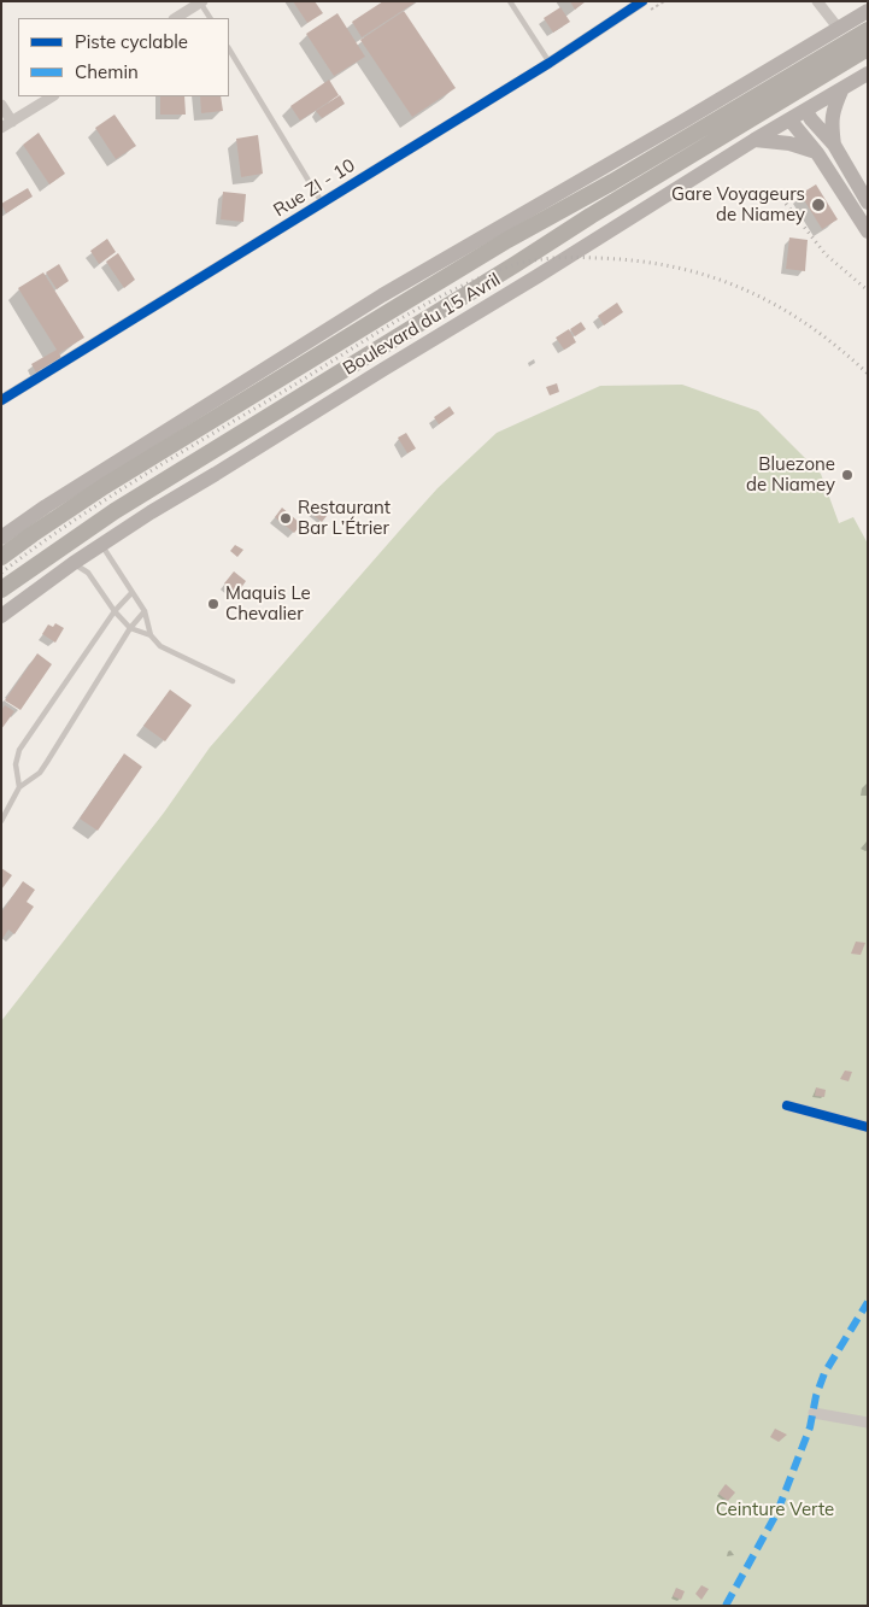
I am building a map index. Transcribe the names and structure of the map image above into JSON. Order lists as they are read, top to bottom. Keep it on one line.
{"streets":{"highway":["Boulevard du 15 Avril"],"street":["Rue ZI - 10"]},"parks":["Ceinture Verte"],"places":["Gare Voyageurs de Niamey","Bluezone de Niamey","Restaurant Bar L’Étrier","Maquis Le Chevalier"],"legend":["Piste cyclable","Chemin"]}
